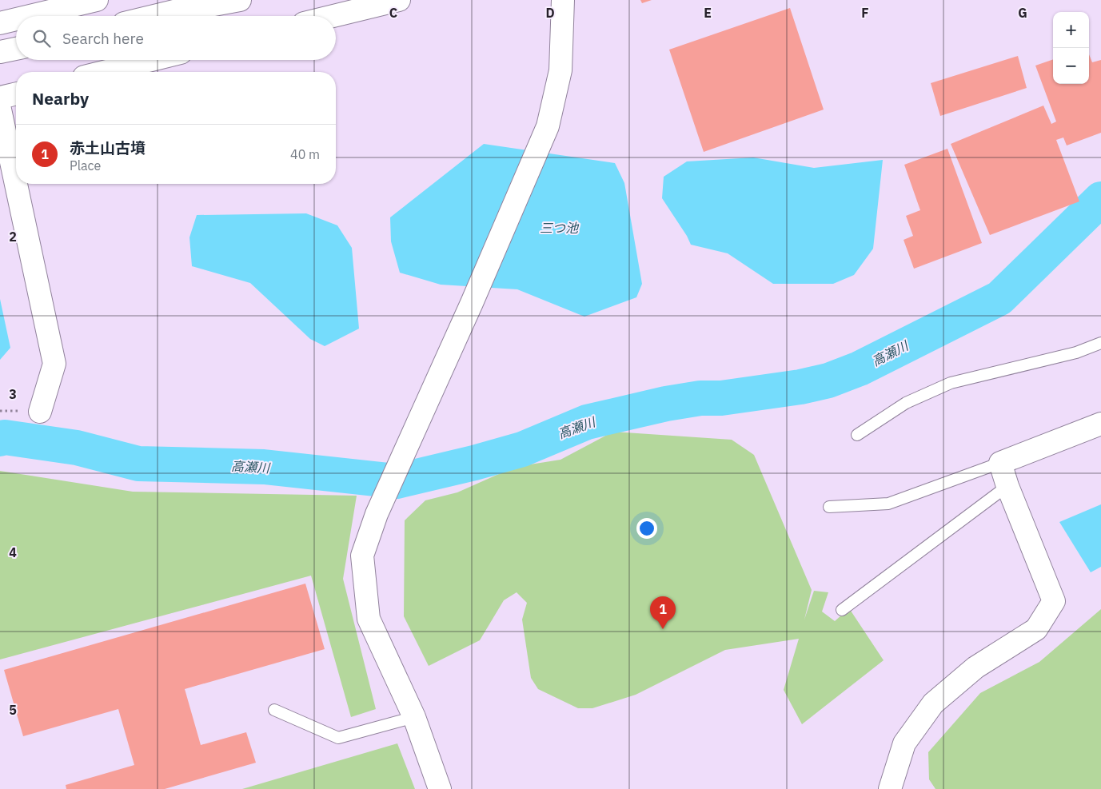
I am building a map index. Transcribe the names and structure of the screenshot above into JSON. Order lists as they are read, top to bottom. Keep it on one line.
{"water":["三つ池","高瀬川"],"page":{"map_buttons":["+","−"],"search":"Search here","heading":"Nearby","list":[{"mark":"1","name":"赤土山古墳","note":"Place","value":"40 m"}],"pins":"1"},"grid":{"columns":["C","D","E","F","G"],"rows":["2","3","4","5"]}}
